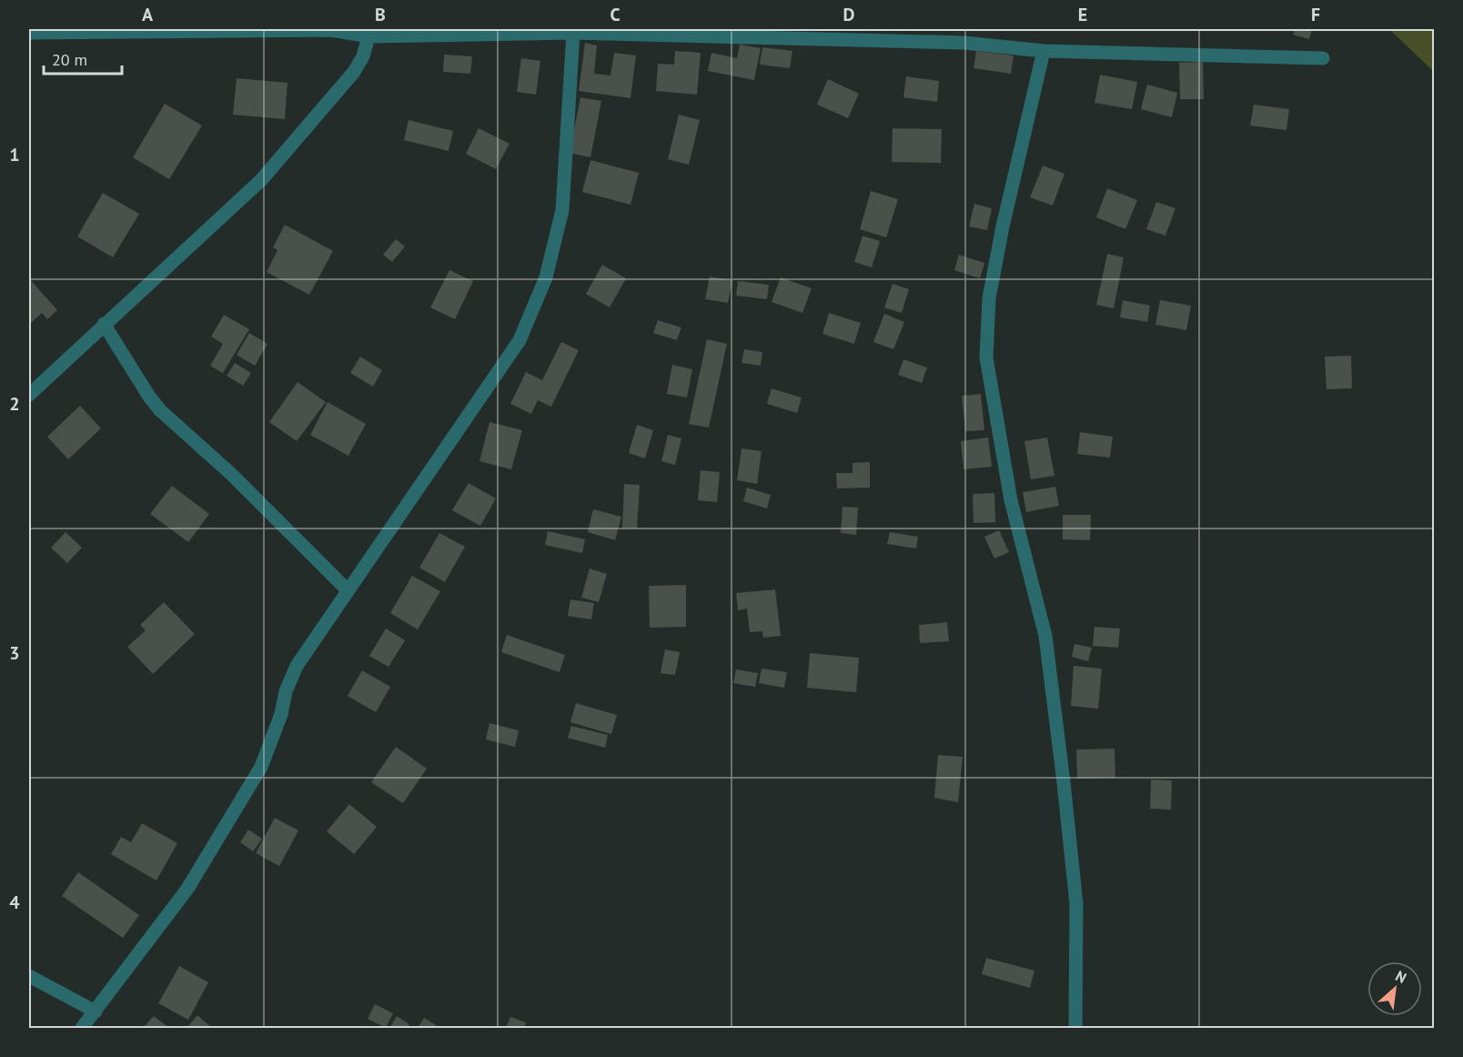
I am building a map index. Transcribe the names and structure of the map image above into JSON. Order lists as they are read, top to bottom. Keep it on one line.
{"scale_bar":"20 m","north":"top right","grid":{"columns":["A","B","C","D","E","F"],"rows":["1","2","3","4"]}}
